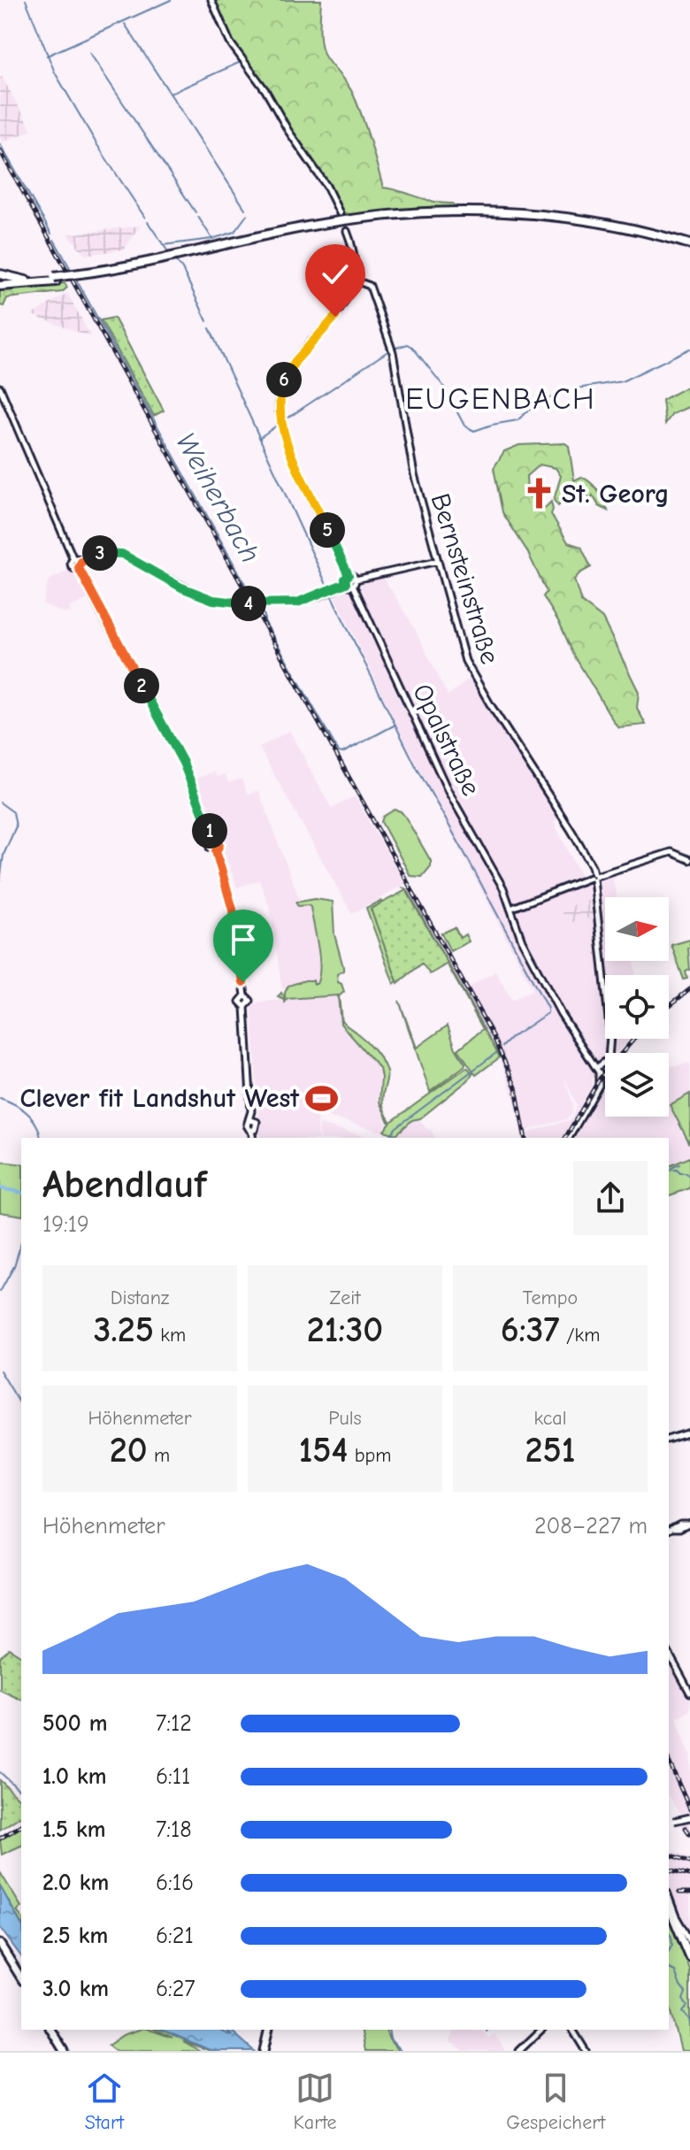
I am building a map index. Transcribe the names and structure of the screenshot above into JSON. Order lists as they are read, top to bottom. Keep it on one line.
{"streets":{"street":["Bernsteinstraße","Opalstraße"]},"districts":["EUGENBACH"],"water":["Weiherbach"],"places":{"church":["St. Georg"],"sports":["Clever fit Landshut West"]},"north":"right","page":{"pins":["6","5","3","4","2","1"],"heading":["Abendlauf","19:19"],"stats":[["Distanz","3.25 km"],["Zeit","21:30"],["Tempo","6:37 /km"],["Höhenmeter","20 m"],["Puls","154 bpm"],["kcal","251"]],"chart":["Höhenmeter","208–227 m"],"list":[{"name":"500 m","note":"7:12"},{"name":"1.0 km","note":"6:11"},{"name":"1.5 km","note":"7:18"},{"name":"2.0 km","note":"6:16"},{"name":"2.5 km","note":"6:21"},{"name":"3.0 km","note":"6:27"}],"tabs":["Start","Karte","Gespeichert"]}}
